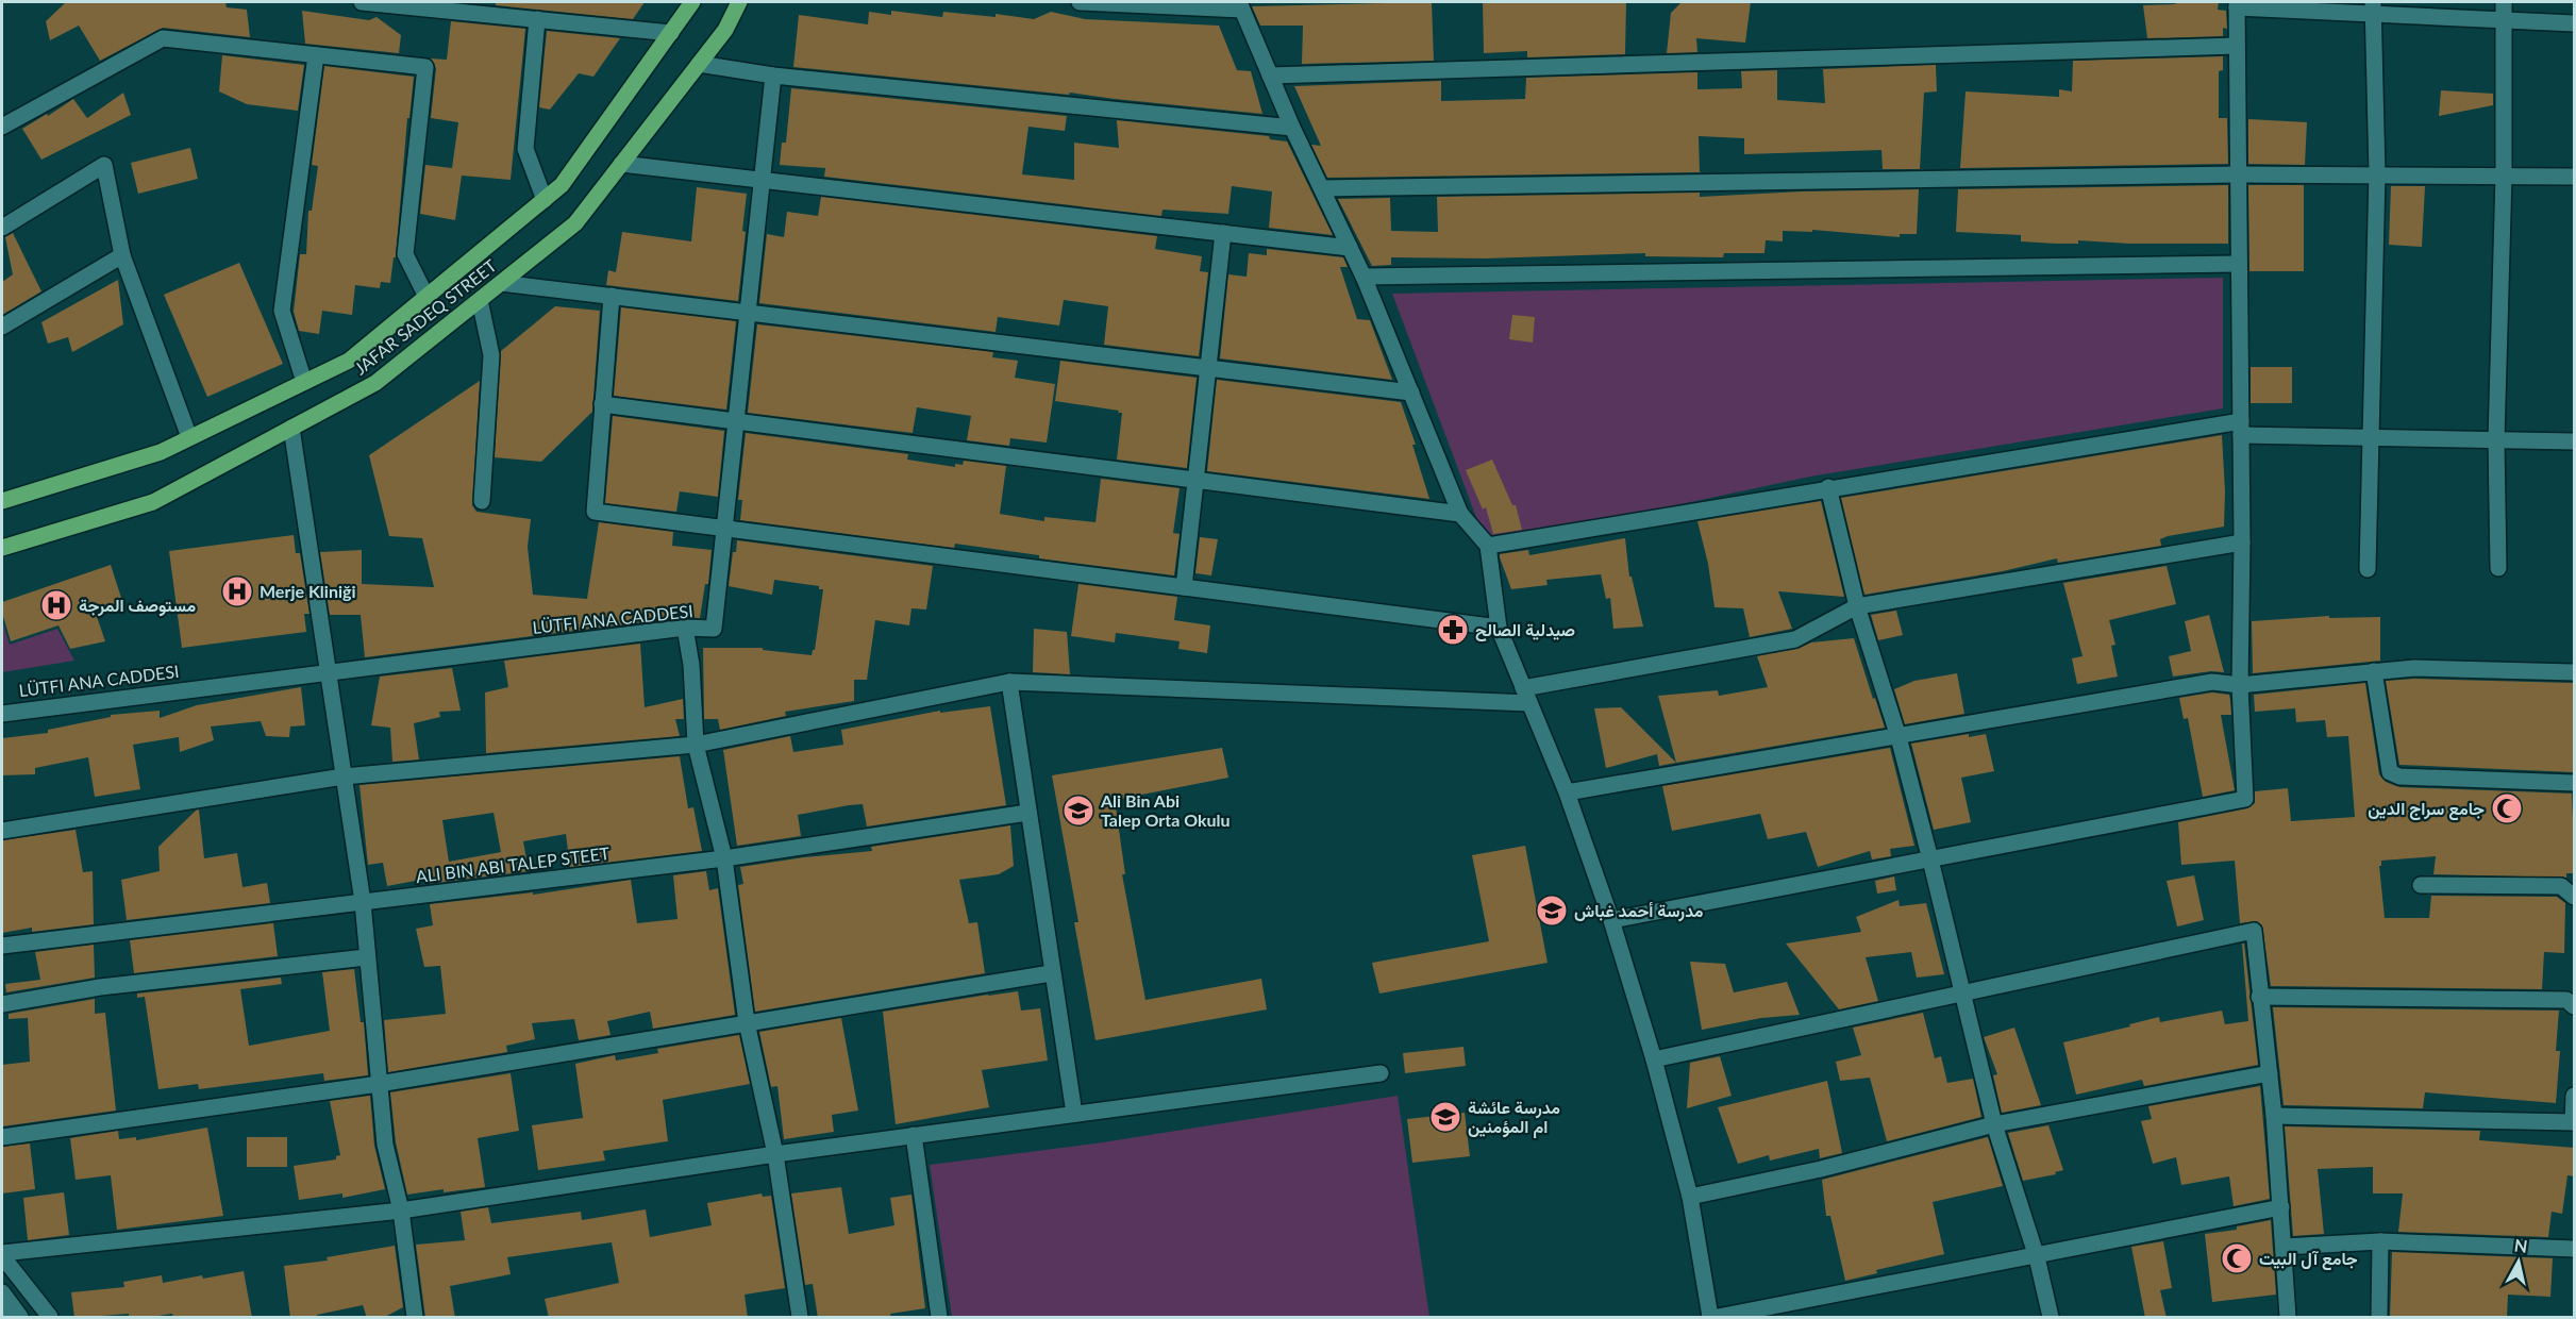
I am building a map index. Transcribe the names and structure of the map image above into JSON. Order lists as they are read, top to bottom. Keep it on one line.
{"streets":{"main road":["JAFAR SADEQ STREET"],"street":["LÜTFI ANA CADDESI","ALI BIN ABI TALEP STEET"]},"places":{"hospital":["Merje Kliniği","مستوصف المرجة"],"pharmacy":["صيدلية الصالح"],"mosque":["جامع سراج الدين","جامع آل البيت"],"school or university":["Ali Bin Abi Talep Orta Okulu","مدرسة أحمد غباش","مدرسة عائشة ام المؤمنين"]},"north":"top"}
